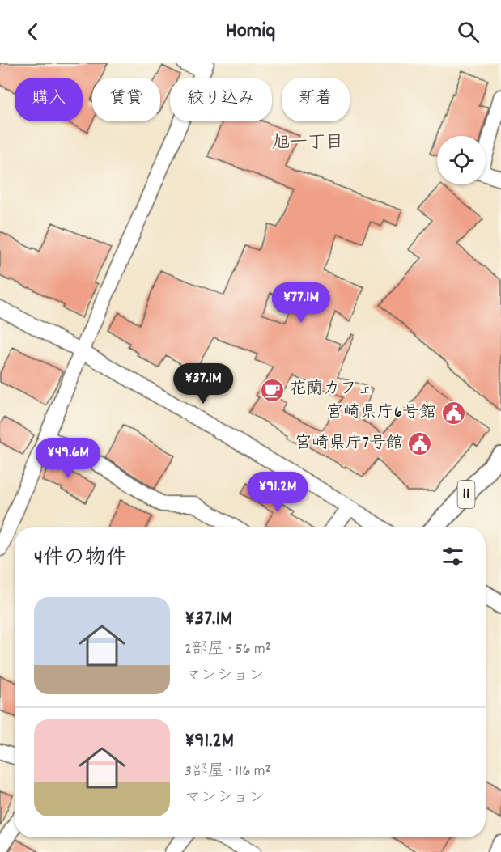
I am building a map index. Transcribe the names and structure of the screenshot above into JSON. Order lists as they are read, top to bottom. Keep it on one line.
{"streets":{"main road":["11"]},"districts":["旭一丁目"],"places":{"cafe":["花蘭カフェ"],"public building":["宮崎県庁6号館","宮崎県庁7号館"]},"page":{"header":"Homiq","chip":["購入","賃貸","絞り込み","新着"],"price":["¥77.1M","¥37.1M","¥49.6M","¥91.2M"],"heading":"4件の物件","list":[{"name":"¥37.1M","note":"2部屋 · 56 m² · マンション"},{"name":"¥91.2M","note":"3部屋 · 116 m² · マンション"}]}}
